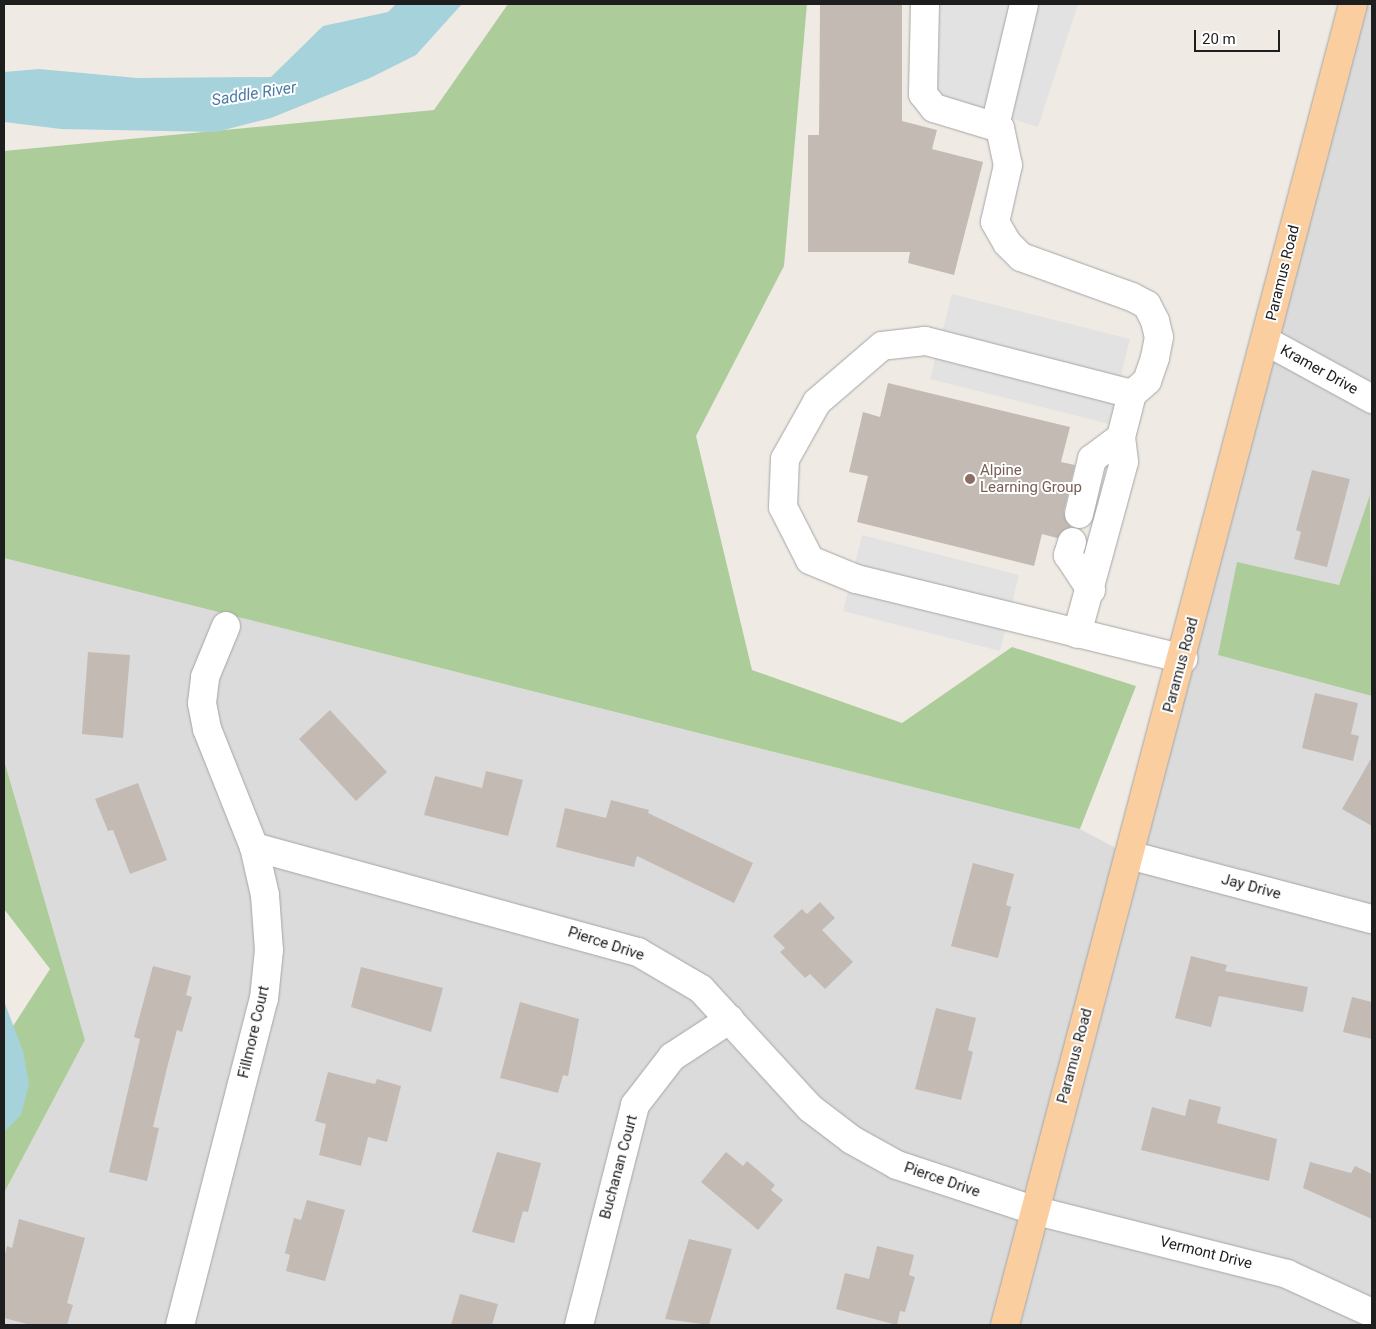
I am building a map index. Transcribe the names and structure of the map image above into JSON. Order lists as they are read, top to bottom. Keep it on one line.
{"streets":{"main road":["Paramus Road"],"street":["Kramer Drive","Jay Drive","Pierce Drive","Fillmore Court","Buchanan Court","Vermont Drive"]},"crossings":[["Paramus Road","Kramer Drive"],["Paramus Road","Jay Drive"],["Paramus Road","Pierce Drive"],["Paramus Road","Vermont Drive"],["Pierce Drive","Fillmore Court"],["Pierce Drive","Buchanan Court"],["Pierce Drive","Vermont Drive"]],"water":["Saddle River"],"places":["Alpine Learning Group"],"scale_bar":"20 m"}
